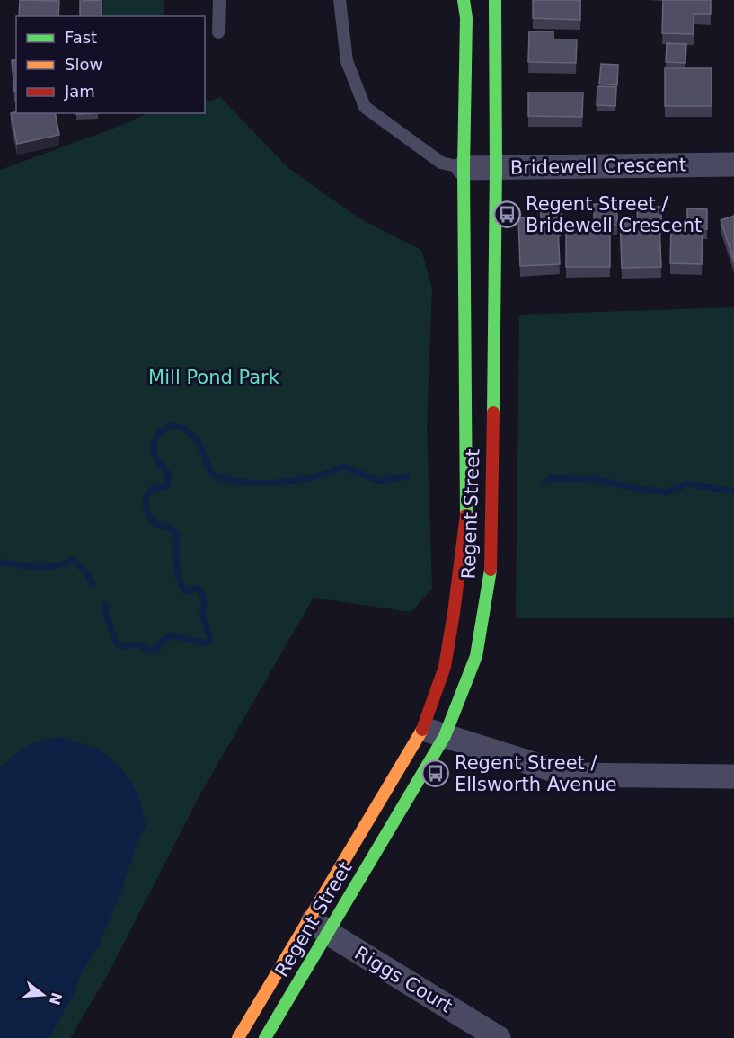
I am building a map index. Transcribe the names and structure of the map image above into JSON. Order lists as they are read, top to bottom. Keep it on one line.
{"streets":{"street":["Bridewell Crescent","Regent Street","Riggs Court"]},"crossings":[["Bridewell Crescent","Regent Street"],["Regent Street","Riggs Court"]],"parks":["Mill Pond Park"],"places":{"bus stop":["Regent Street / Bridewell Crescent","Regent Street / Ellsworth Avenue"]},"legend":["Fast","Slow","Jam"],"north":"right"}
